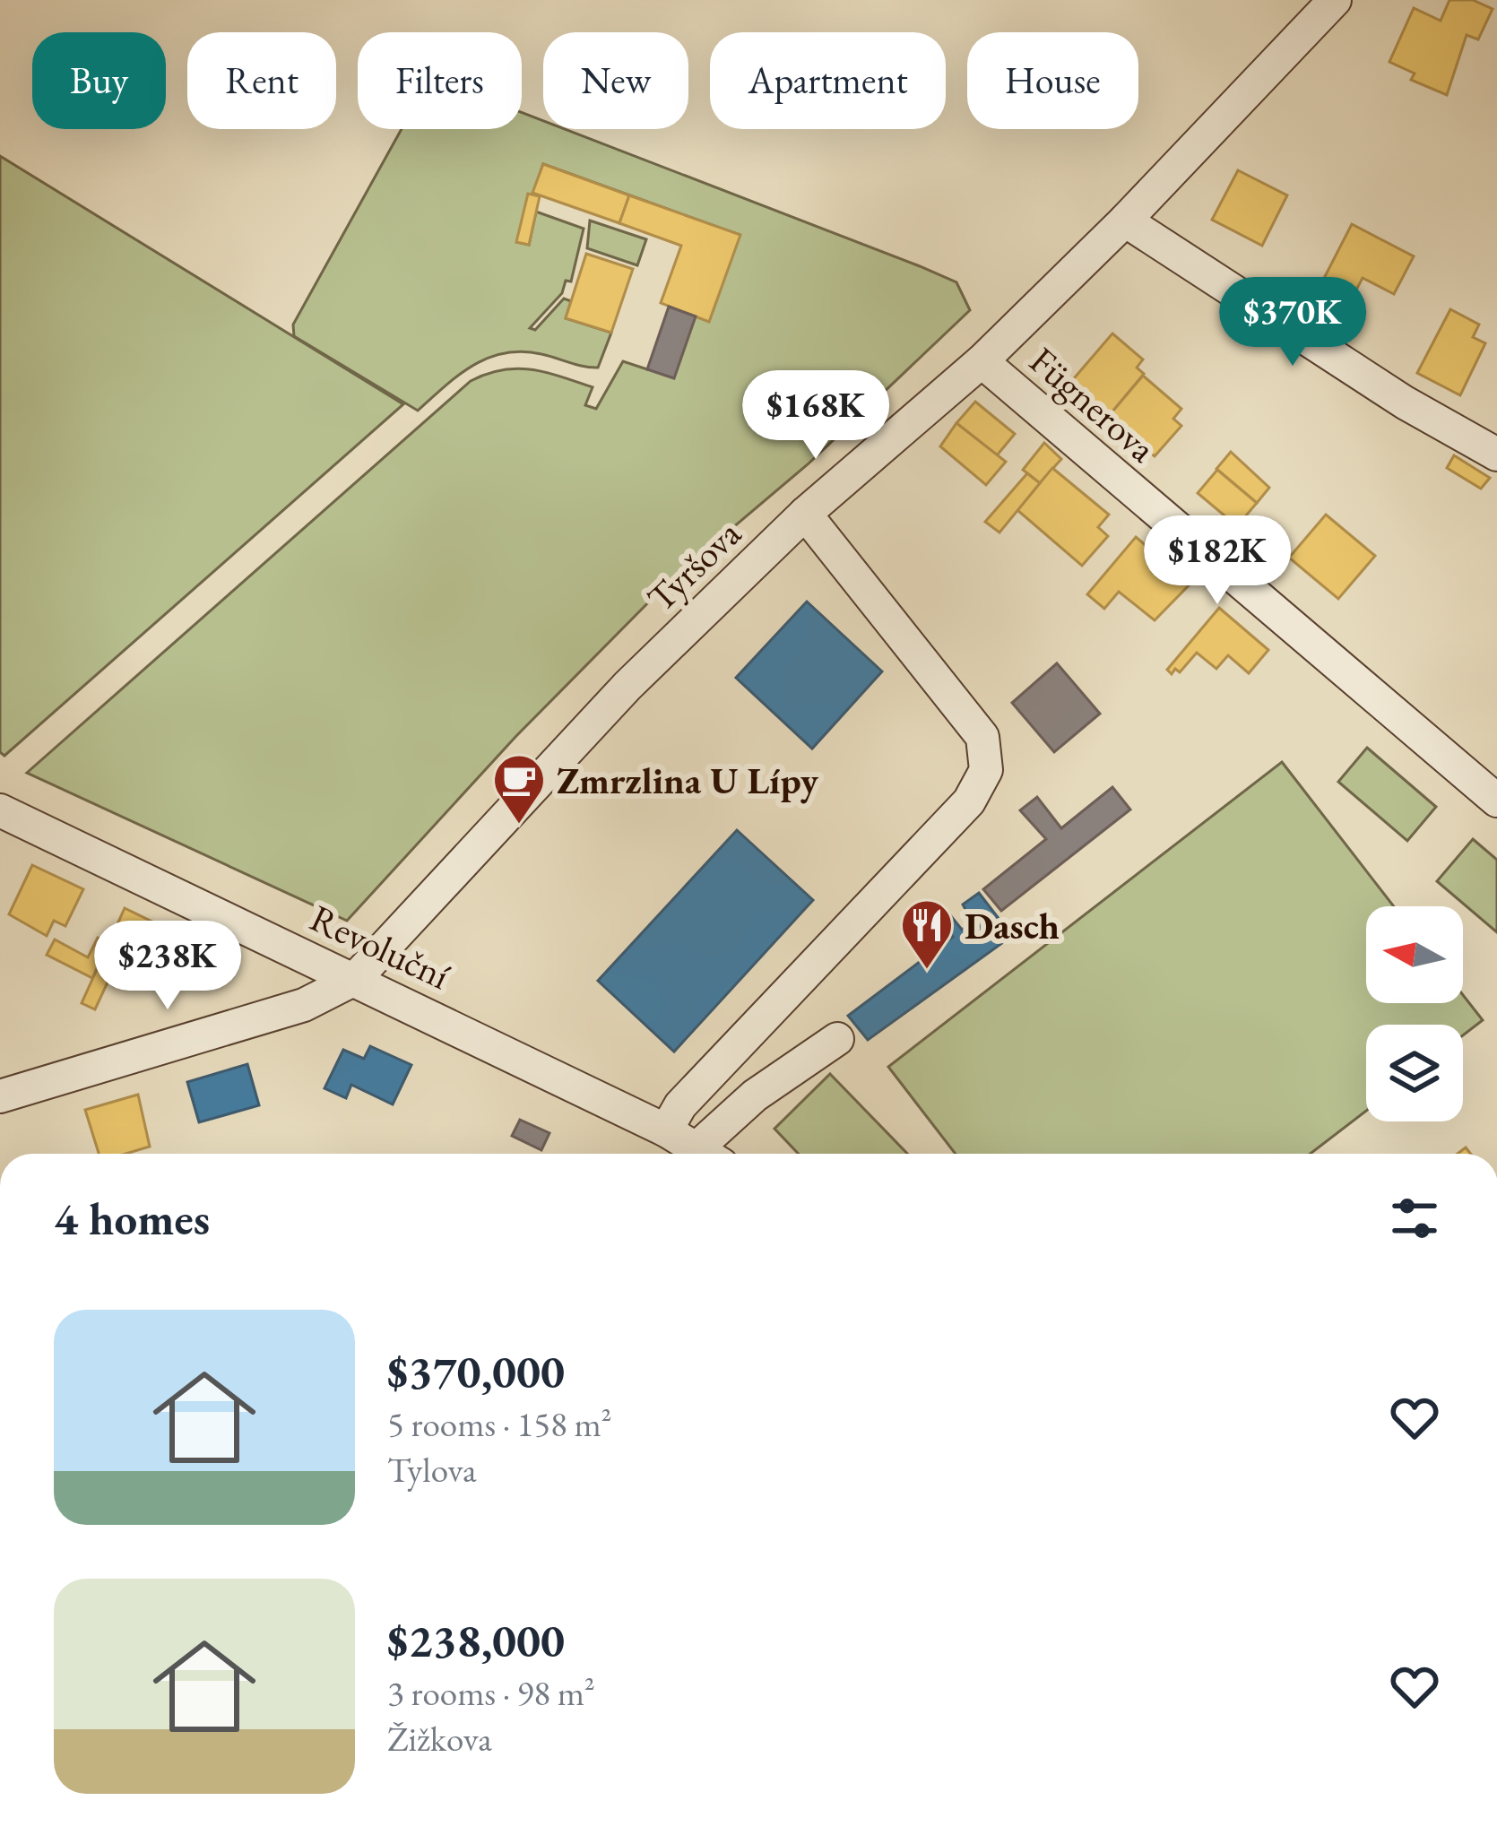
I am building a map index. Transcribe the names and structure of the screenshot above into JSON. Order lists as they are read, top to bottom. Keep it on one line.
{"streets":{"street":["Fügnerova","Tyršova","Revoluční"]},"crossings":[["Fügnerova","Tyršova"],["Tyršova","Revoluční"]],"places":{"cafe":["Zmrzlina U Lípy"],"restaurant":["Dasch"]},"north":"left","page":{"chip":["Buy","Rent","Filters","New","Apartment","House"],"price":["$370K","$168K","$182K","$238K"],"heading":"4 homes","list":[{"name":"$370,000","note":"5 rooms · 158 m² · Tylova"},{"name":"$238,000","note":"3 rooms · 98 m² · Žižkova"}]}}
